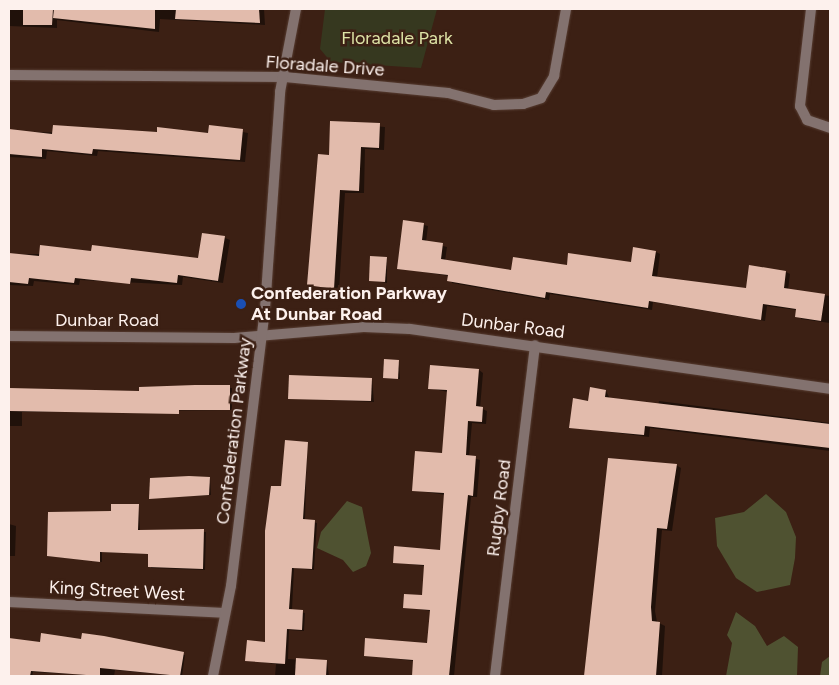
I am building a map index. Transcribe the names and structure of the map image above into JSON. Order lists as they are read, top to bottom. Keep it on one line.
{"streets":{"street":["Floradale Drive","Dunbar Road","Confederation Parkway","Rugby Road","King Street West"]},"crossings":[["Floradale Drive","Confederation Parkway"],["Dunbar Road","Confederation Parkway"],["Dunbar Road","Rugby Road"],["Confederation Parkway","King Street West"]],"parks":["Floradale Park"],"places":["Confederation Parkway At Dunbar Road"]}
